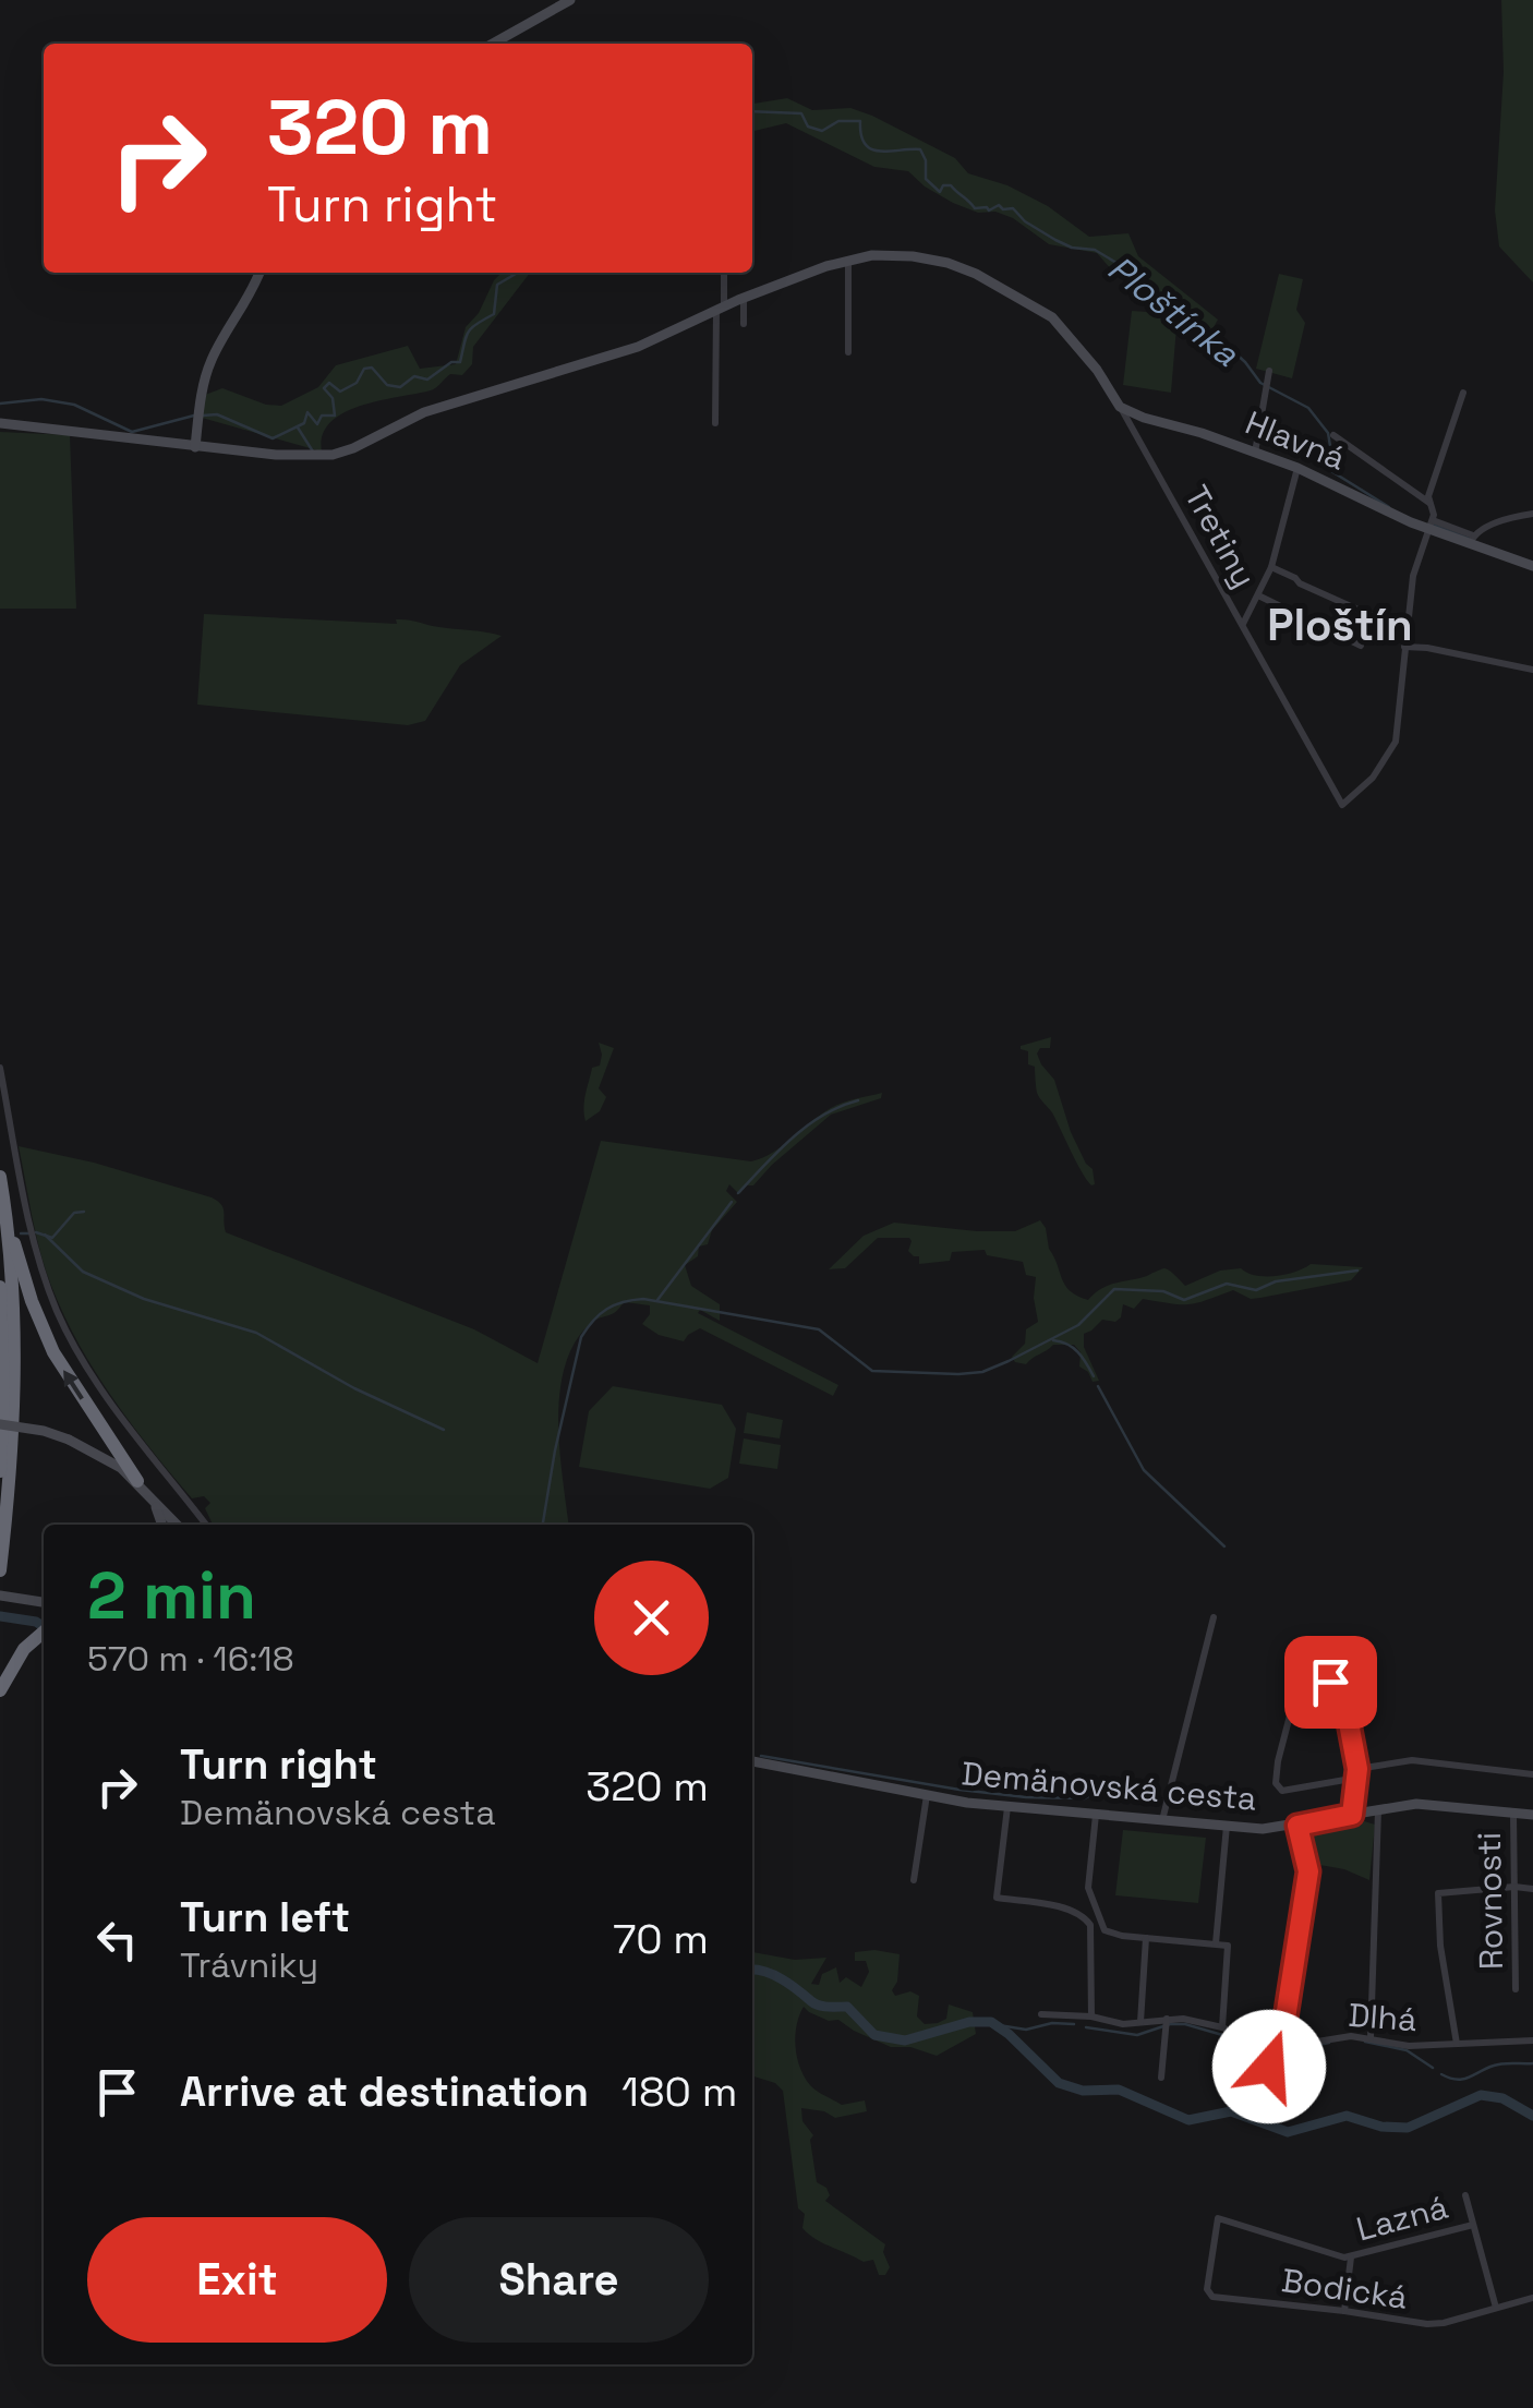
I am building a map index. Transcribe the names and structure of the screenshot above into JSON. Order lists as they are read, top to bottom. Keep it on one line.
{"streets":{"street":["Hlavná","Tretiny","Demänovská cesta","Rovnosti","Dlhá","Lazná","Bodická"]},"crossings":[["Hlavná","Tretiny"],["Demänovská cesta","Rovnosti"],["Lazná","Bodická"]],"districts":["Ploštín"],"water":["Ploštínka"],"page":{"turn":["320 m","Turn right"],"heading":["2 min","570 m · 16:18"],"list":[{"name":"Turn right","note":"Demänovská cesta","value":"320 m"},{"name":"Turn left","note":"Trávniky","value":"70 m"},{"name":"Arrive at destination","value":"180 m"}],"buttons":["Exit","Share"]}}
